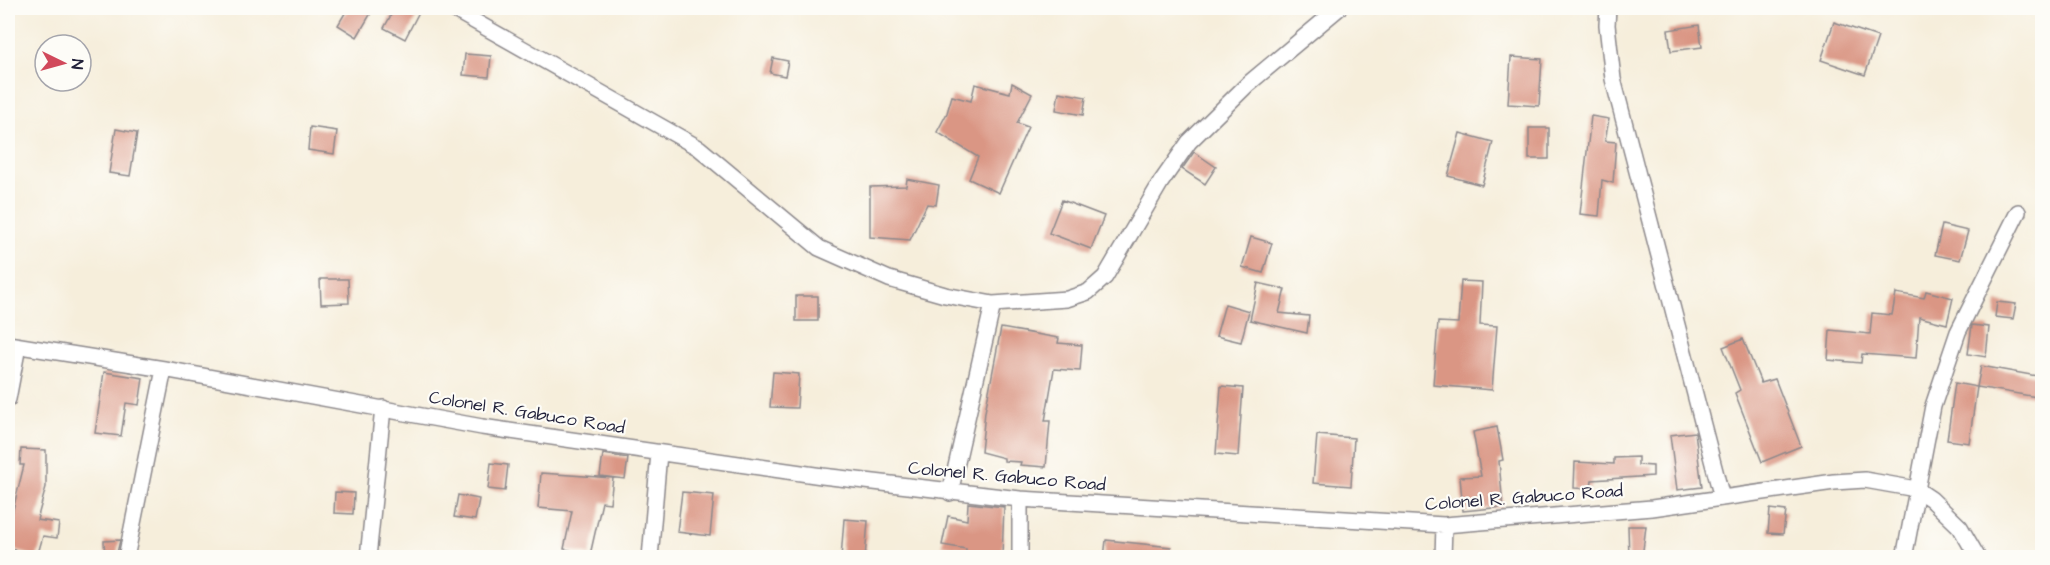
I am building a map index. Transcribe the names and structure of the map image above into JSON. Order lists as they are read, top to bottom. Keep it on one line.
{"streets":{"street":["Colonel R. Gabuco Road"]},"north":"right"}
